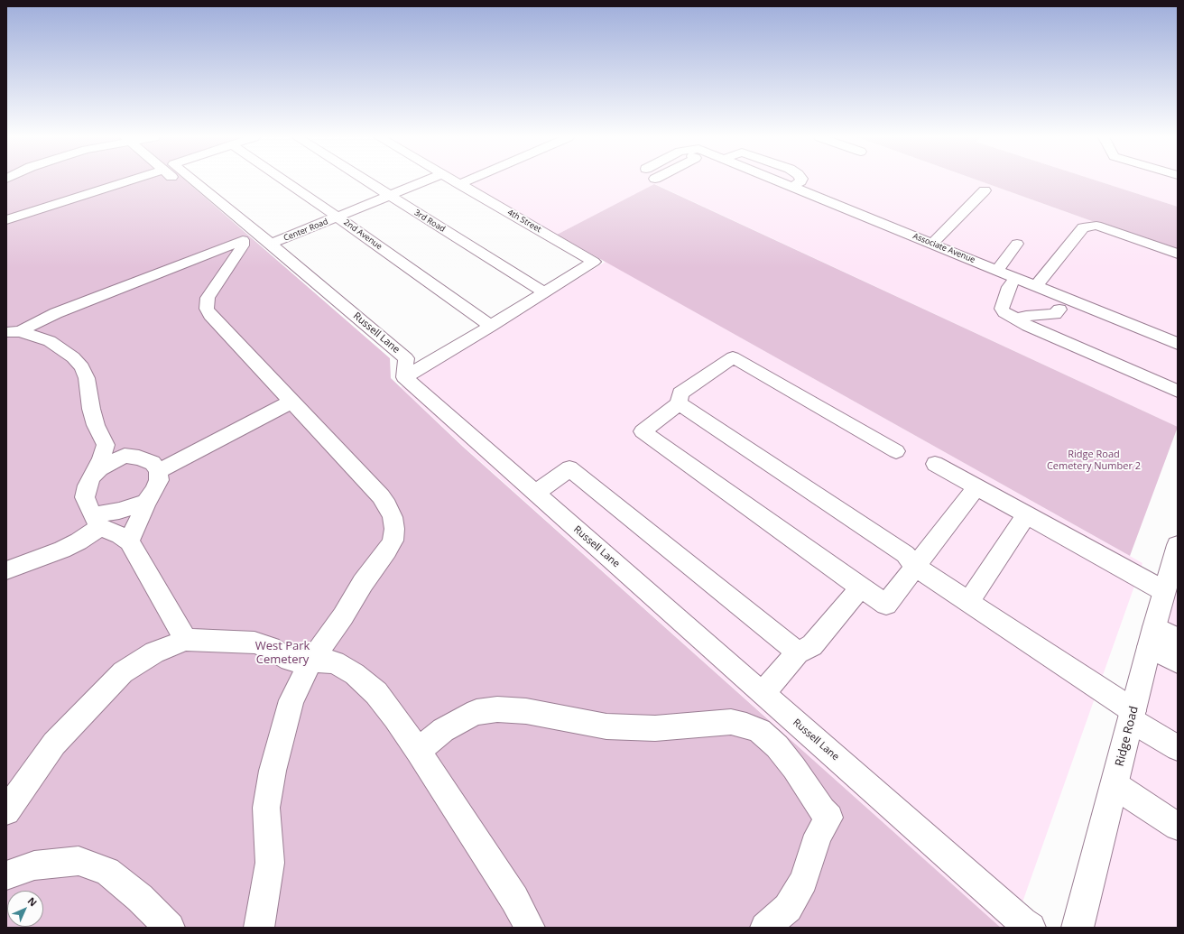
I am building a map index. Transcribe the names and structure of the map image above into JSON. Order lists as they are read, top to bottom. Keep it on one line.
{"streets":{"main road":["Ridge Road"],"street":["3rd Road","4th Street","Center Road","2nd Avenue","Associate Avenue","Russell Lane"]},"crossings":[["3rd Road","4th Street"],["3rd Road","Center Road"],["Center Road","2nd Avenue"],["Center Road","Russell Lane"]],"parks":["Ridge Road Cemetery Number 2","West Park Cemetery"],"north":"top right"}
